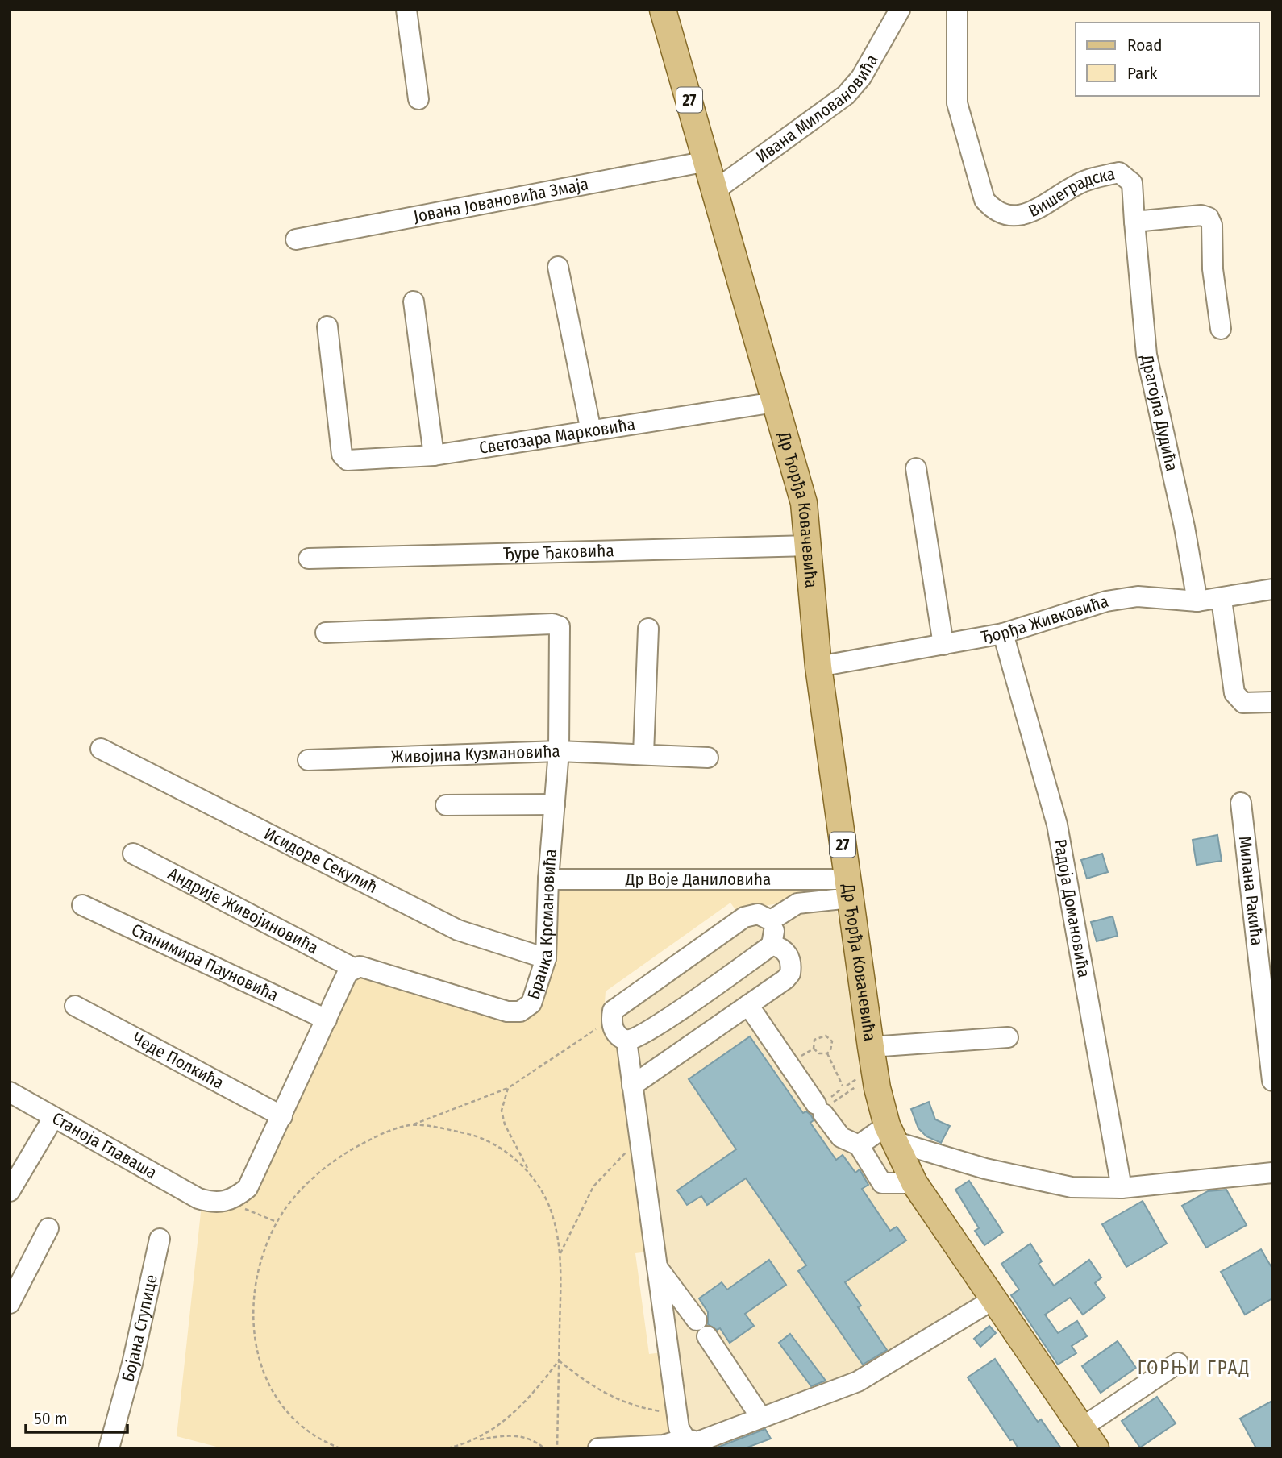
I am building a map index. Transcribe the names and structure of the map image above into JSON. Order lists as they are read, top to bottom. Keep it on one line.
{"streets":{"main road":["27","Др Ђорђа Ковачевића"],"street":["Ивана Миловановића","Вишеградска","Јована Јовановића Змаја","Драгојла Дудића","Светозара Марковића","Ђуре Ђаковића","Ђорђа Живковића","Живојина Кузмановића","Исидоре Секулић","Др Воје Даниловића","Милана Ракића","Радоја Домановића","Андрије Живојиновића","Бранка Крсмановића","Станимира Пауновића","Чеде Полкића","Станоја Главаша","Бојана Ступице"]},"crossings":[["27","Ивана Миловановића"],["27","Јована Јовановића Змаја"],["27","Др Ђорђа Ковачевића"],["Ивана Миловановића","Др Ђорђа Ковачевића"],["Вишеградска","Драгојла Дудића"],["Драгојла Дудића","Ђорђа Живковића"],["Светозара Марковића","Др Ђорђа Ковачевића"],["Др Ђорђа Ковачевића","Ђуре Ђаковића"],["Др Ђорђа Ковачевића","Ђорђа Живковића"],["Др Ђорђа Ковачевића","Др Воје Даниловића"],["Ђорђа Живковића","Радоја Домановића"],["Живојина Кузмановића","Бранка Крсмановића"],["Исидоре Секулић","Бранка Крсмановића"],["Др Воје Даниловића","Бранка Крсмановића"],["Андрије Живојиновића","Бранка Крсмановића"]],"districts":["ГОРЊИ ГРАД"],"legend":["Road","Park"],"scale_bar":"50 m"}
